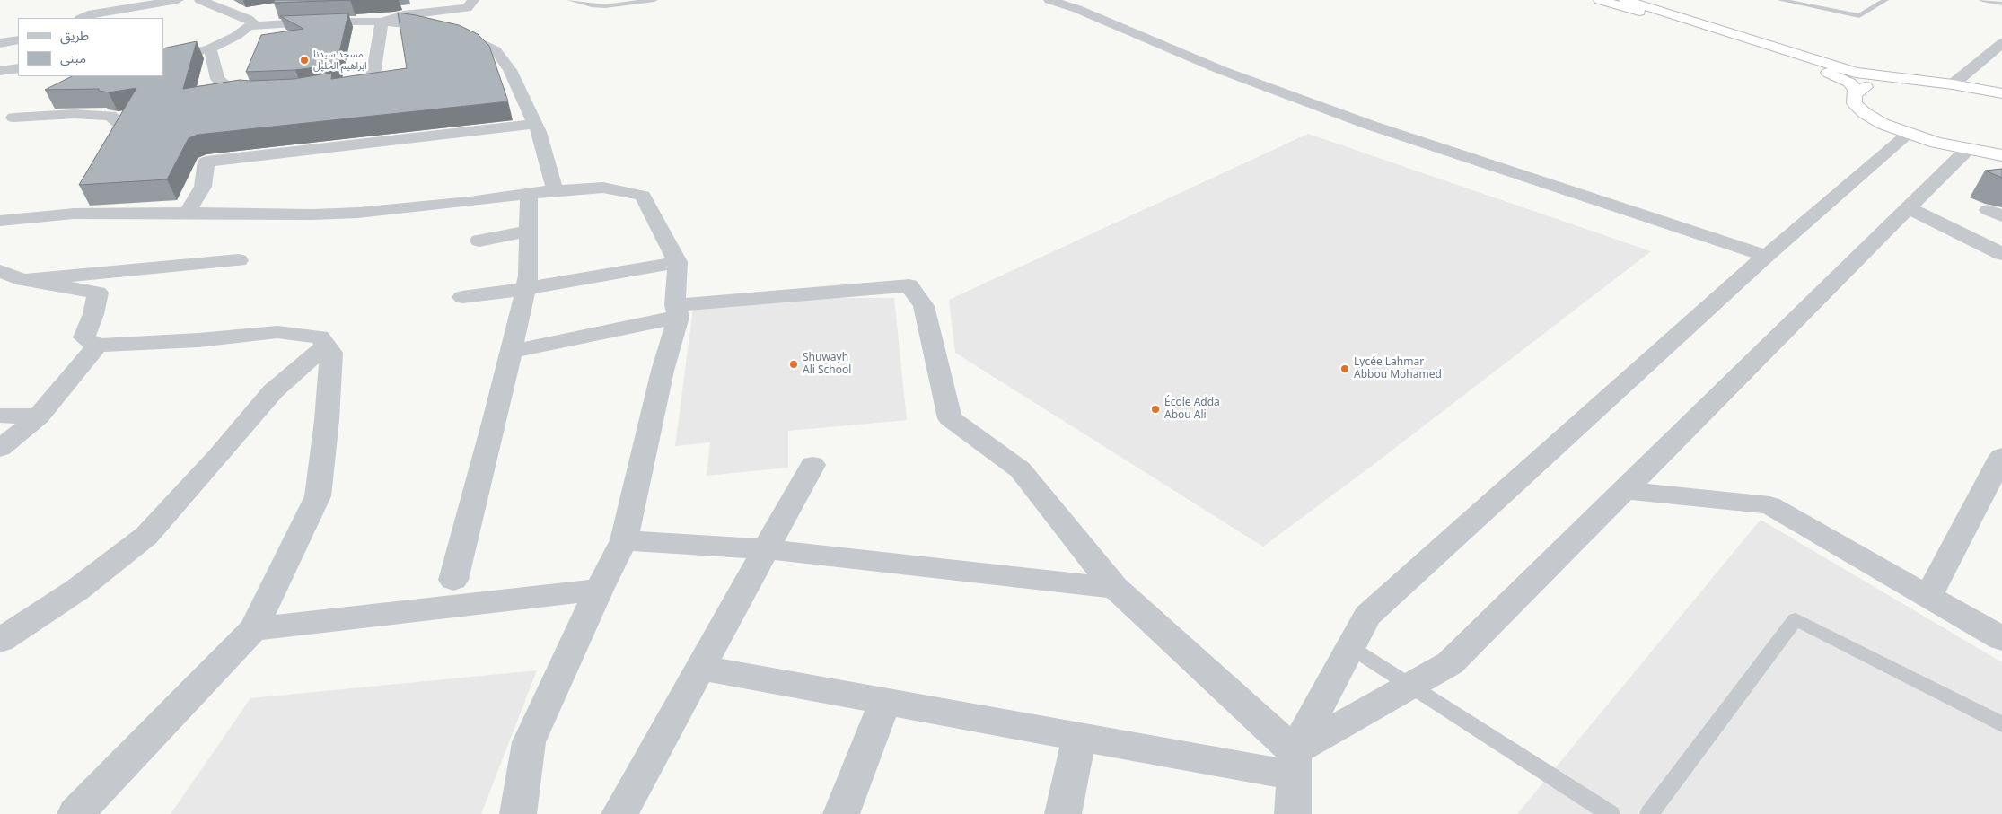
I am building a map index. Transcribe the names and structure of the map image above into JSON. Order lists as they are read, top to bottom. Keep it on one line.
{"places":["مسجد سيدنا ابراهيم الخليل","Shuwayh Ali School","Lycée Lahmar Abbou Mohamed","École Adda Abou Ali"],"legend":["طريق","مبنى"]}
